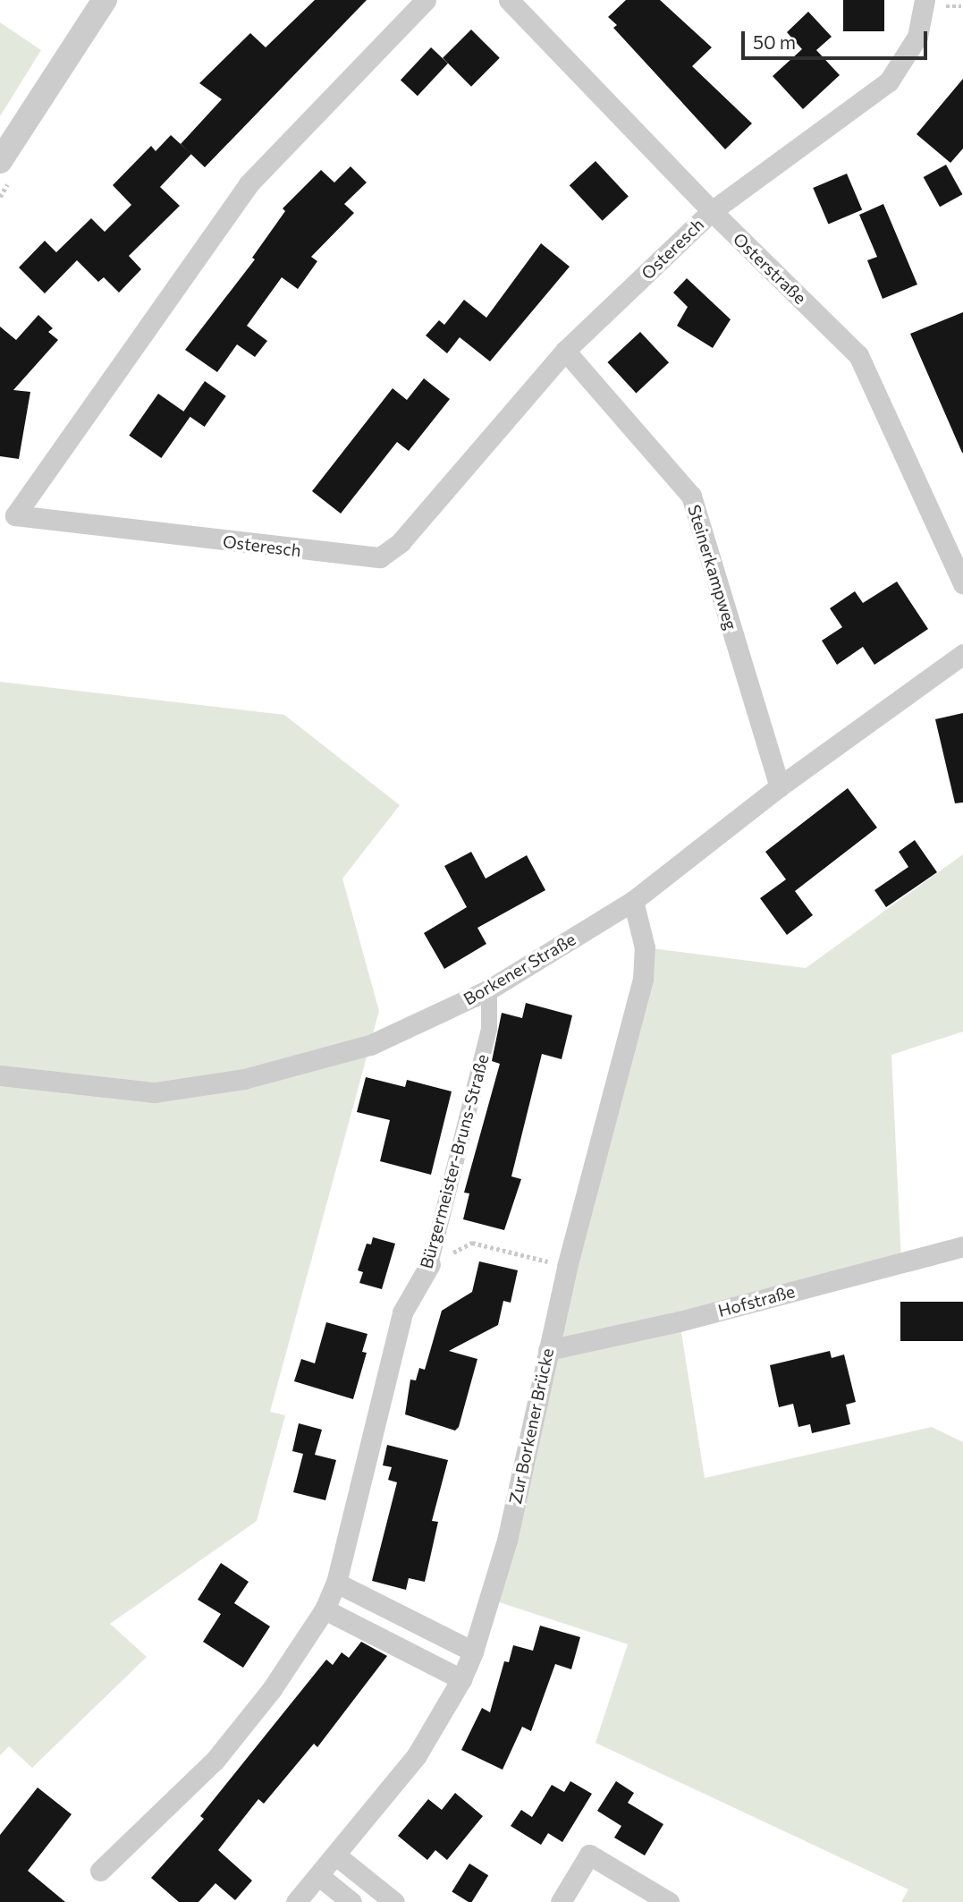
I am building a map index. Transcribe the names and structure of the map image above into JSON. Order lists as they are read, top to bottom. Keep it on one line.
{"streets":{"street":["Osteresch","Osterstraße","Steinerkampweg","Borkener Straße","Bürgermeister-Bruns-Straße","Hofstraße","Zur Borkener Brücke"]},"crossings":[["Osteresch","Osterstraße"],["Osteresch","Steinerkampweg"],["Steinerkampweg","Borkener Straße"],["Borkener Straße","Bürgermeister-Bruns-Straße"],["Borkener Straße","Zur Borkener Brücke"],["Hofstraße","Zur Borkener Brücke"]],"scale_bar":"50 m"}
